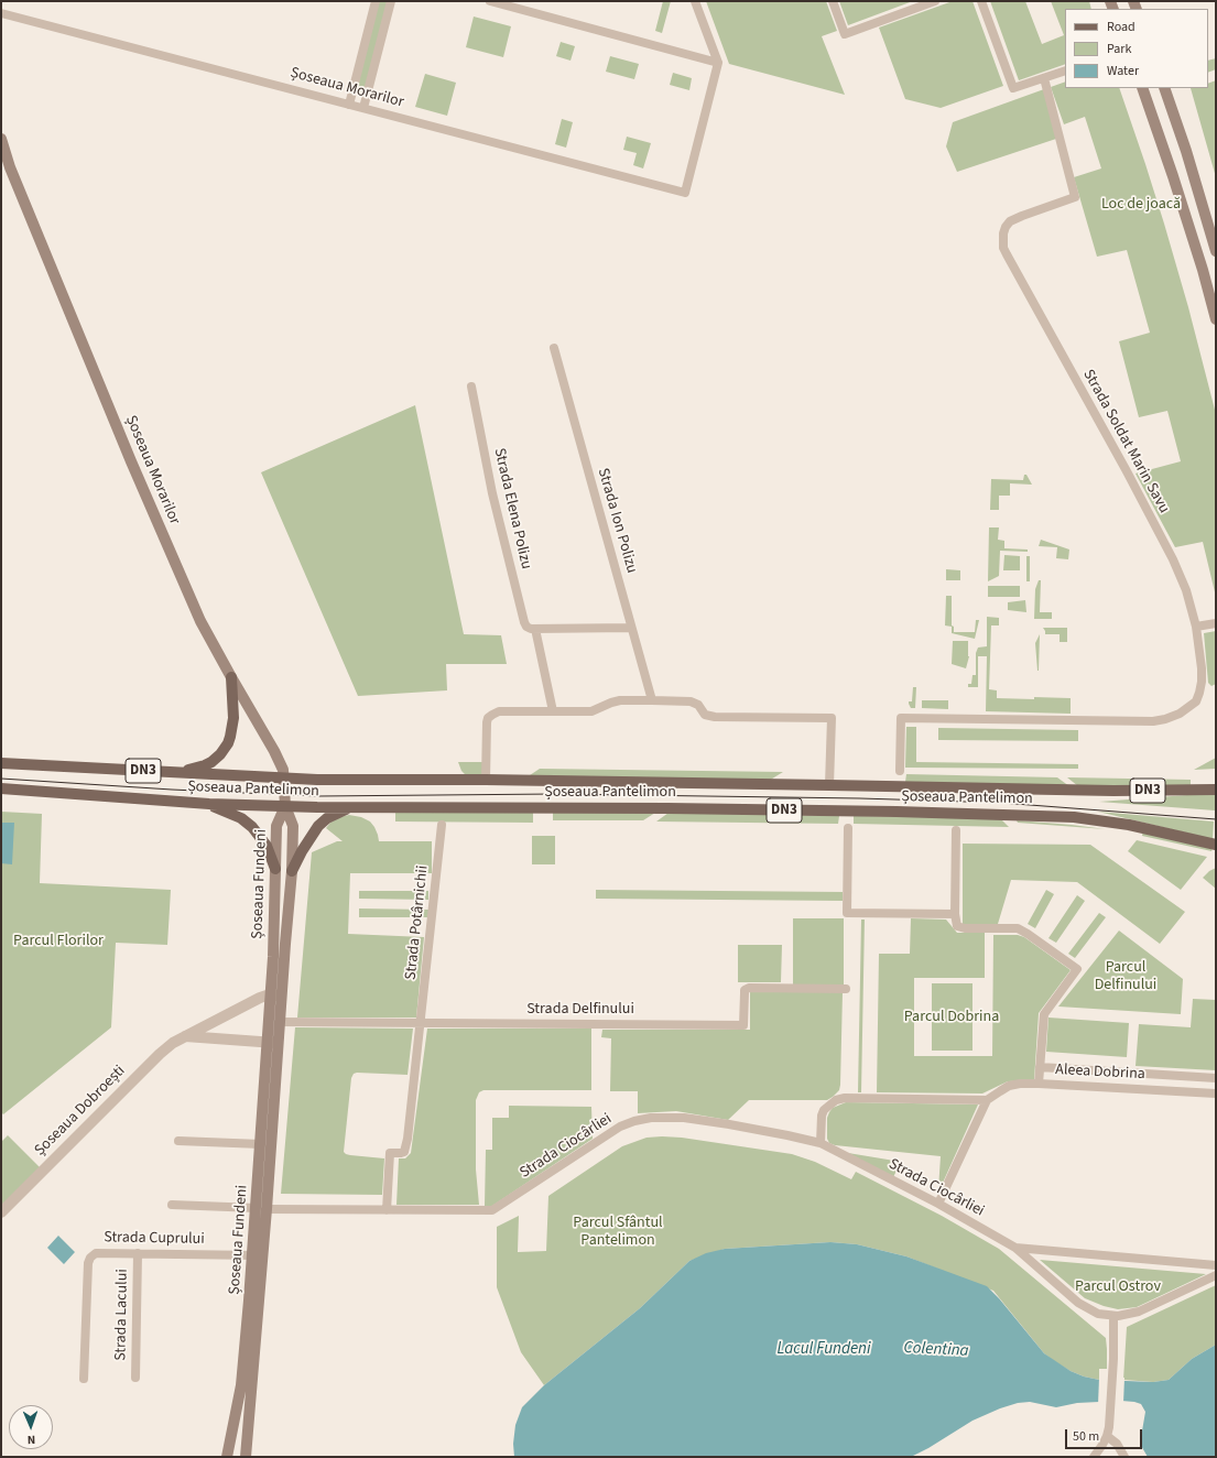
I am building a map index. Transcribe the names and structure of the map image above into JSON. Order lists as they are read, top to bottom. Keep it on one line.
{"streets":{"main road":["Șoseaua Morarilor","DN3","Șoseaua Pantelimon","Șoseaua Fundeni"],"street":["Strada Soldat Marin Savu","Strada Elena Polizu","Strada Ion Polizu","Strada Potârnichii","Strada Delfinului","Aleea Dobrina","Șoseaua Dobroești","Strada Ciocârliei","Strada Cuprului","Strada Lacului"]},"crossings":[["Șoseaua Morarilor","Șoseaua Pantelimon"],["Șoseaua Morarilor","Șoseaua Fundeni"],["Șoseaua Pantelimon","Șoseaua Fundeni"],["Șoseaua Fundeni","Strada Delfinului"],["Șoseaua Fundeni","Șoseaua Dobroești"],["Șoseaua Fundeni","Strada Ciocârliei"],["Șoseaua Fundeni","Strada Cuprului"],["Strada Potârnichii","Strada Delfinului"],["Strada Potârnichii","Strada Ciocârliei"],["Strada Cuprului","Strada Lacului"]],"water":["Lacul Fundeni","Colentina"],"parks":["Loc de joacă","Parcul Florilor","Parcul Delfinului","Parcul Dobrina","Parcul Sfântul Pantelimon","Parcul Ostrov"],"legend":["Road","Park","Water"],"scale_bar":"50 m","north":"bottom"}
